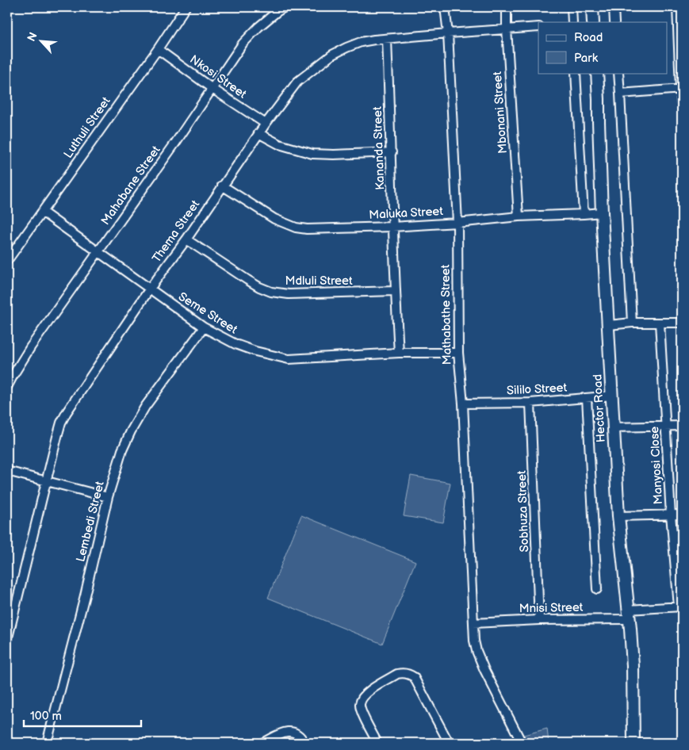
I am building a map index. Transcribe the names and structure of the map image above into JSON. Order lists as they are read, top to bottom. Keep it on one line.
{"streets":{"street":["Nkosi Street","Mbonani Street","Luthuli Street","Kananda Street","Mahabane Street","Maluka Street","Thema Street","Mdluli Street","Seme Street","Mathabathe Street","Sililo Street","Hector Road","Manyosi Close","Sobhuza Street","Lembedi Street","Mnisi Street"]},"crossings":[["Nkosi Street","Luthuli Street"],["Nkosi Street","Mahabane Street"],["Nkosi Street","Thema Street"],["Mbonani Street","Maluka Street"],["Mbonani Street","Thema Street"],["Luthuli Street","Seme Street"],["Kananda Street","Maluka Street"],["Kananda Street","Thema Street"],["Kananda Street","Mdluli Street"],["Kananda Street","Seme Street"],["Mahabane Street","Seme Street"],["Maluka Street","Thema Street"],["Maluka Street","Mathabathe Street"],["Maluka Street","Hector Road"],["Thema Street","Mdluli Street"],["Thema Street","Seme Street"],["Thema Street","Mathabathe Street"],["Seme Street","Mathabathe Street"],["Seme Street","Lembedi Street"],["Mathabathe Street","Sililo Street"],["Mathabathe Street","Mnisi Street"],["Sililo Street","Hector Road"],["Sililo Street","Sobhuza Street"],["Hector Road","Mnisi Street"],["Manyosi Close","Mnisi Street"],["Sobhuza Street","Mnisi Street"]],"legend":["Road","Park"],"scale_bar":"100 m","north":"top left"}
